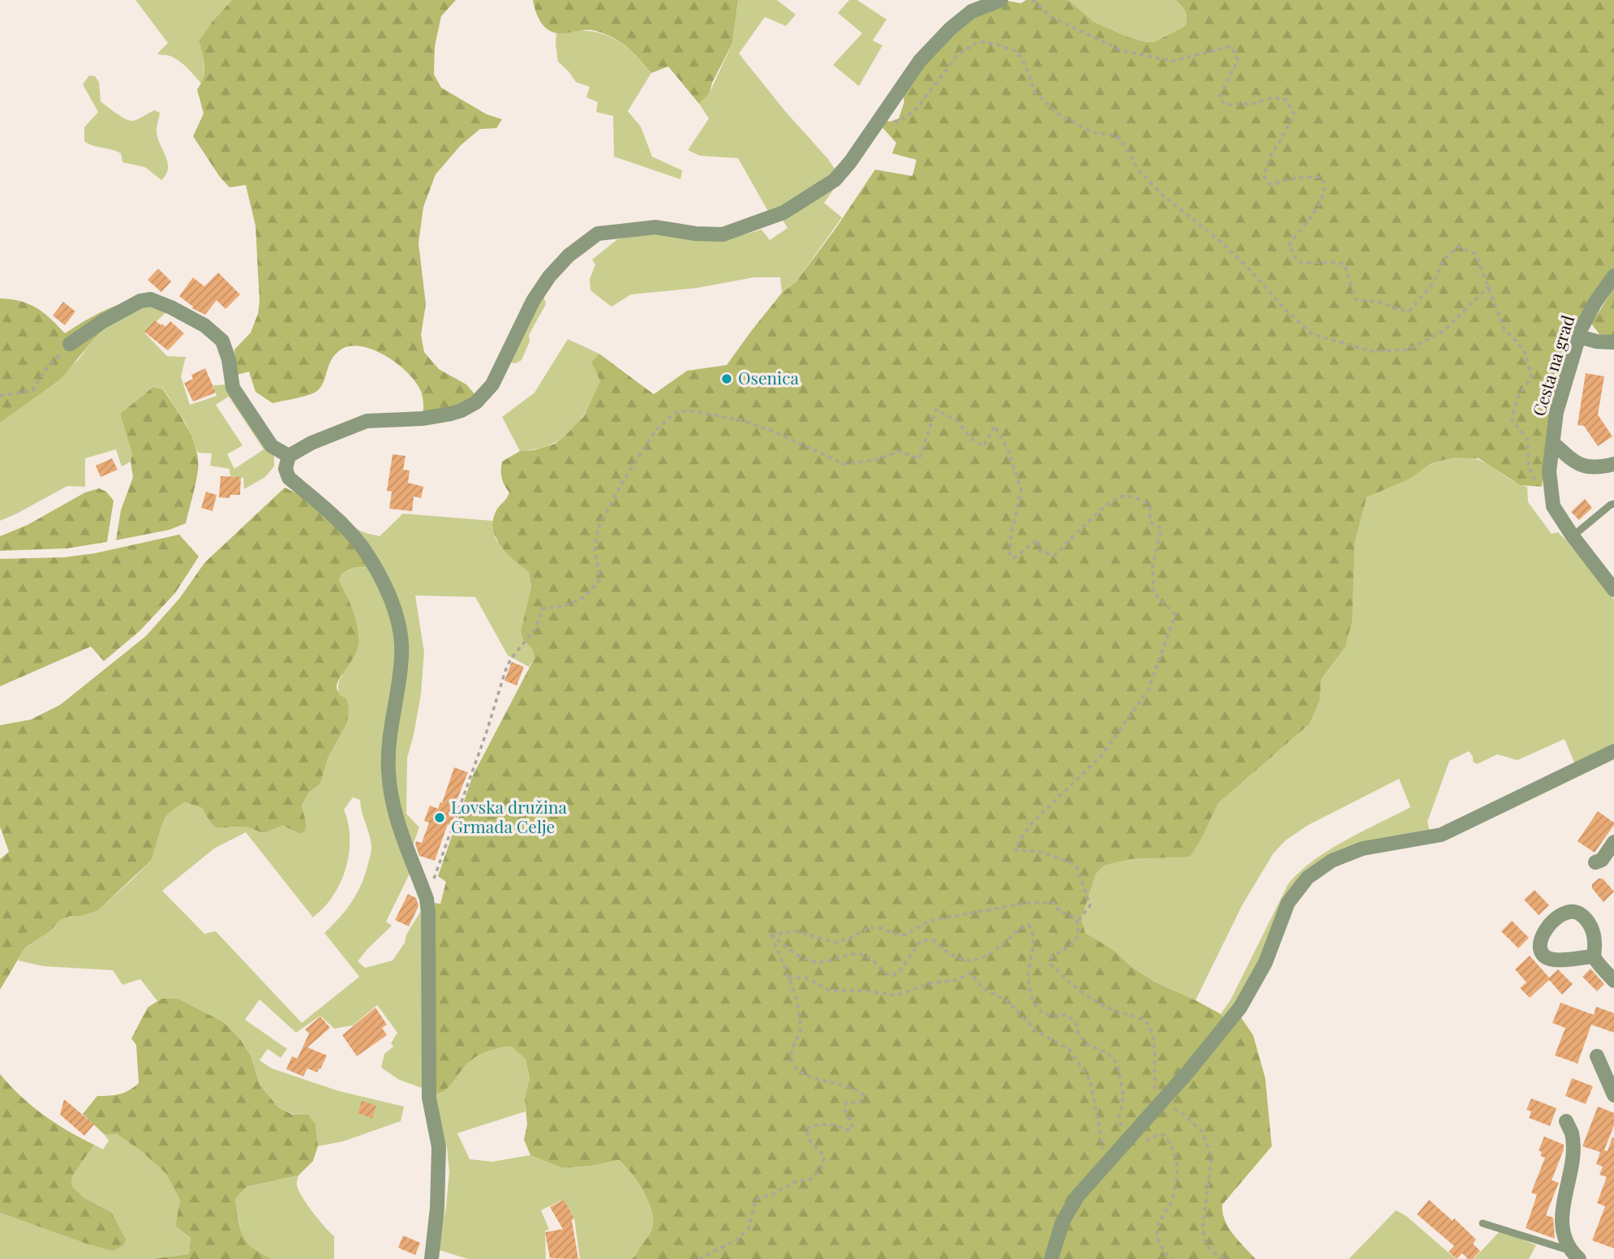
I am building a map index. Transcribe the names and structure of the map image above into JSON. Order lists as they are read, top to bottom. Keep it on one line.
{"streets":{"street":["Cesta na grad"]},"places":["Osenica","Lovska družina Grmada Celje"]}
